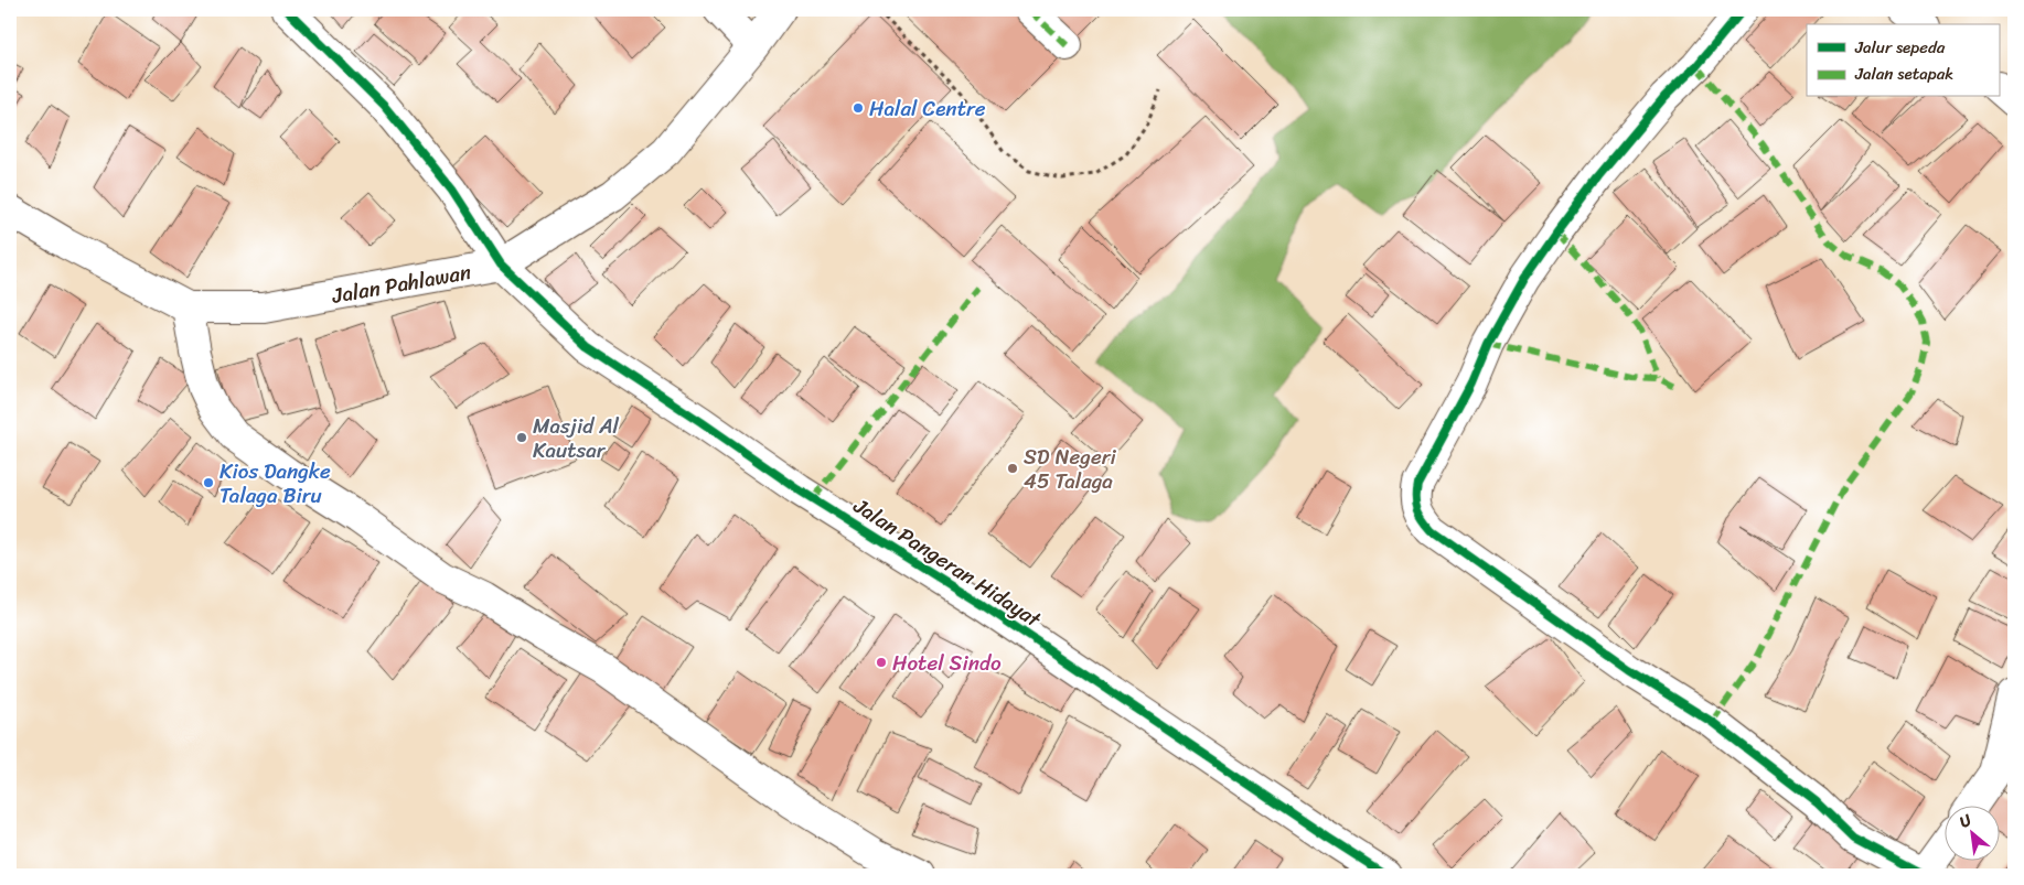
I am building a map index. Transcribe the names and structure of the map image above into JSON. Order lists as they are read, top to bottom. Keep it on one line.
{"streets":{"street":["Jalan Pahlawan","Jalan Pangeran Hidayat"]},"crossings":[["Jalan Pahlawan","Jalan Pangeran Hidayat"]],"places":["Halal Centre","Masjid Al Kautsar","SD Negeri 45 Talaga","Kios Dangke Talaga Biru","Hotel Sindo"],"legend":["Jalur sepeda","Jalan setapak"],"north":"top left"}
